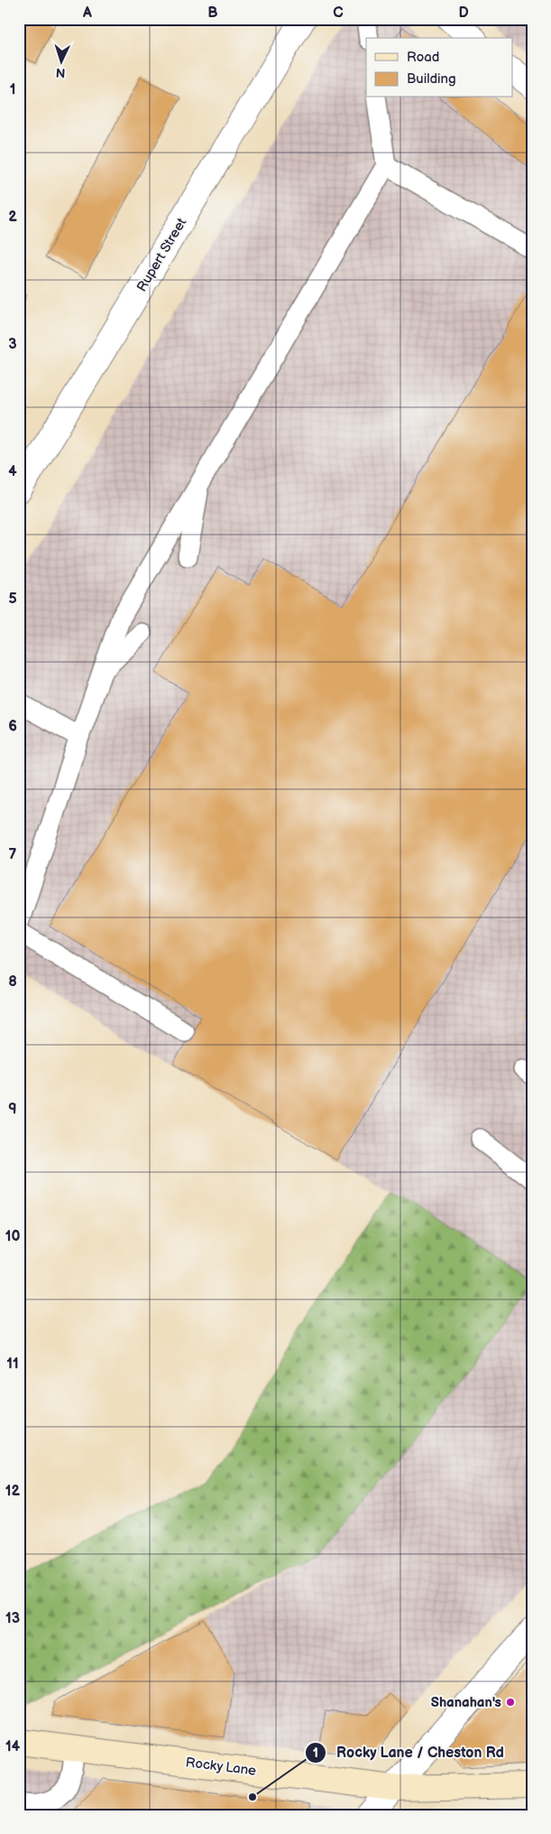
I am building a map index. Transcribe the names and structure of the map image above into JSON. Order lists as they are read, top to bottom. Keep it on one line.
{"streets":{"main road":["Rocky Lane"],"street":["Rupert Street"]},"places":["Shanahan's","Rocky Lane / Cheston Rd"],"legend":["Road","Building"],"north":"bottom","grid":{"columns":["A","B","C","D"],"rows":["1","2","3","4","5","6","7","8","9","10","11","12","13","14"]}}
